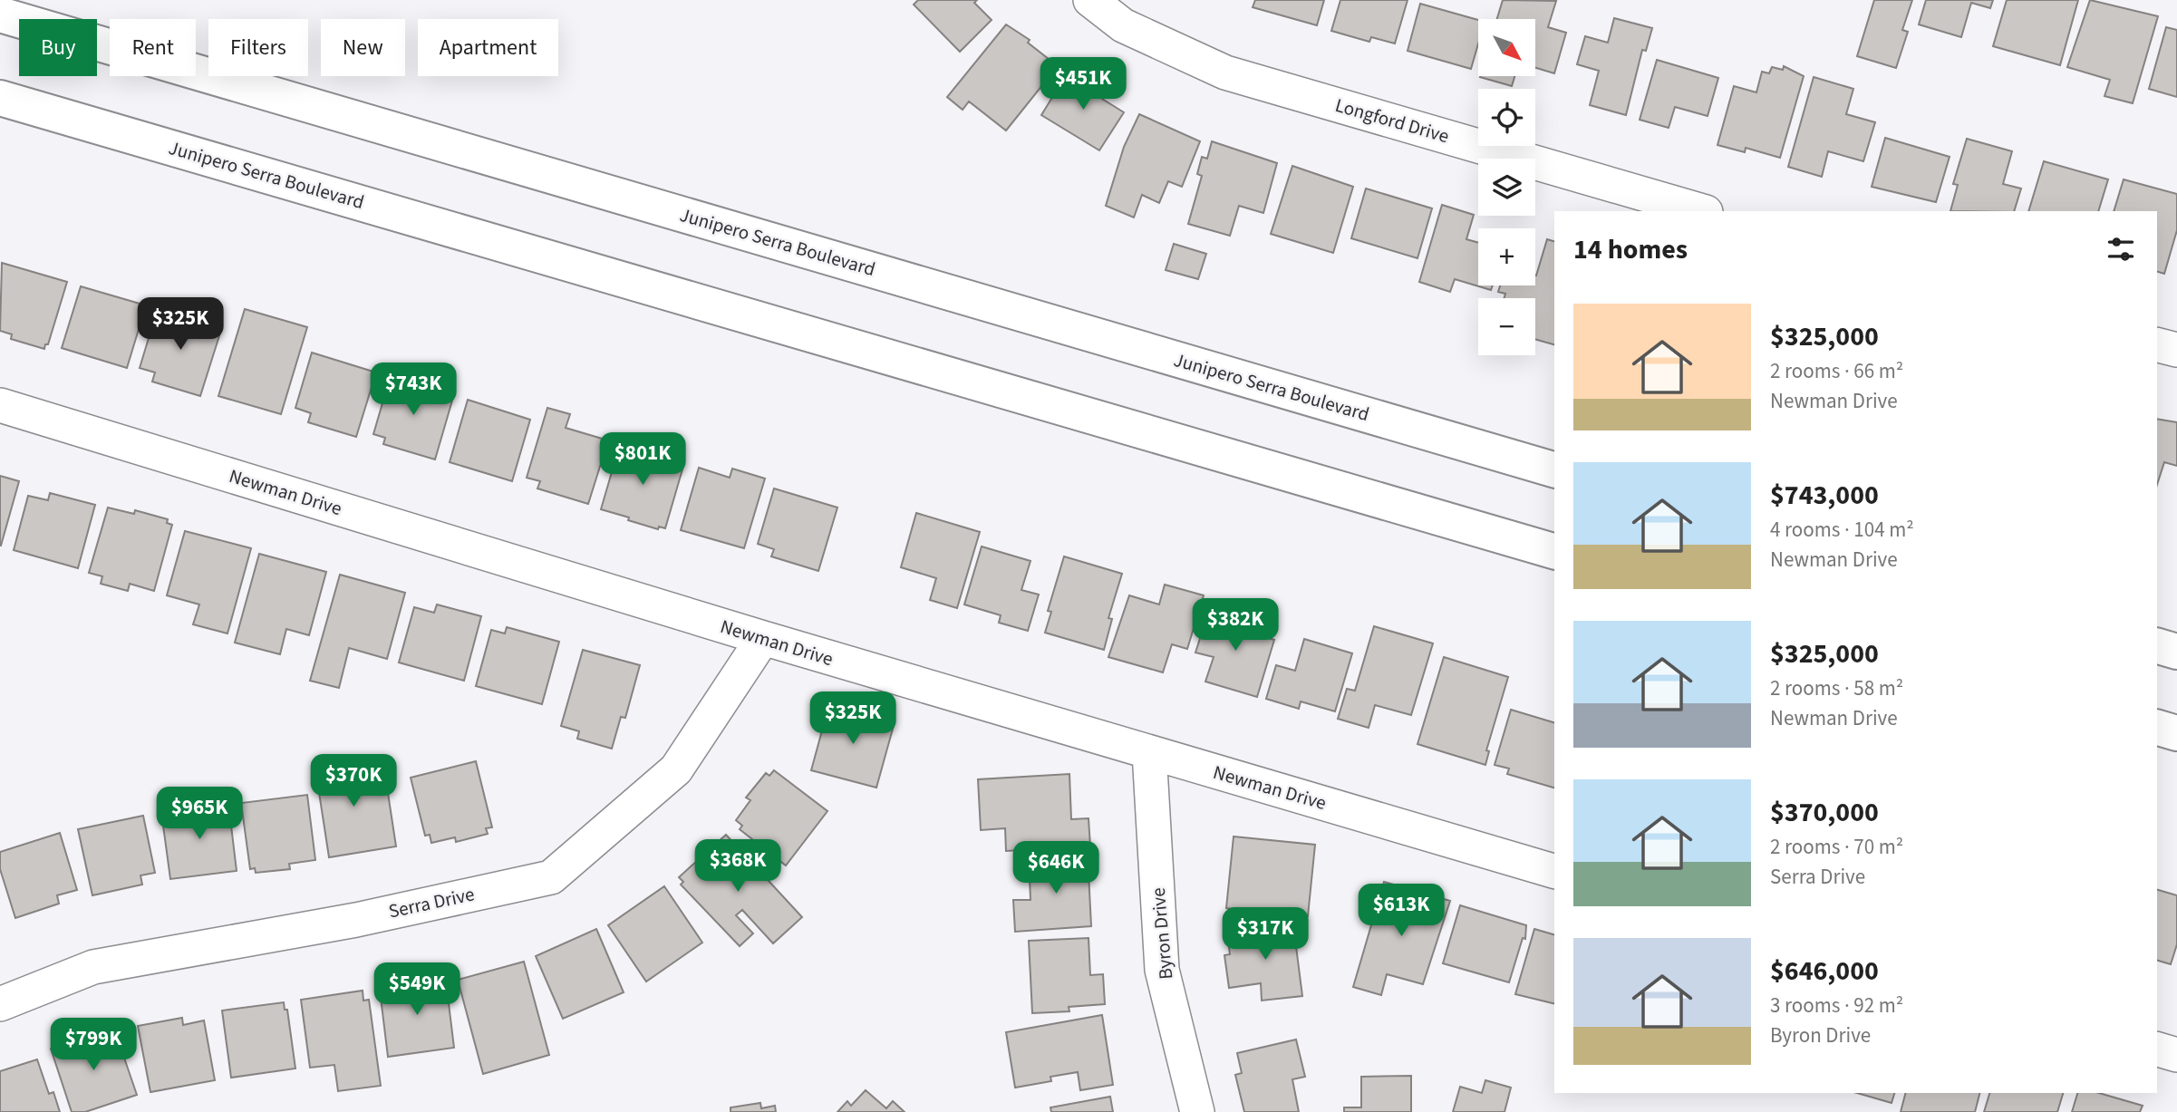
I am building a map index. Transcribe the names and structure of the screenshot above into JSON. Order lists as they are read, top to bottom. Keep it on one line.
{"streets":{"main road":["Junipero Serra Boulevard"],"street":["Longford Drive","Newman Drive","Serra Drive","Byron Drive"]},"crossings":[["Newman Drive","Serra Drive"],["Newman Drive","Byron Drive"]],"north":"bottom right","page":{"map_buttons":["+","−"],"chip":["Buy","Rent","Filters","New","Apartment"],"price":["$451K","$325K","$743K","$801K","$382K","$325K","$370K","$965K","$368K","$646K","$613K","$317K","$549K","$799K"],"heading":"14 homes","list":[{"name":"$325,000","note":"2 rooms · 66 m² · Newman Drive"},{"name":"$743,000","note":"4 rooms · 104 m² · Newman Drive"},{"name":"$325,000","note":"2 rooms · 58 m² · Newman Drive"},{"name":"$370,000","note":"2 rooms · 70 m² · Serra Drive"},{"name":"$646,000","note":"3 rooms · 92 m² · Byron Drive"}]}}
